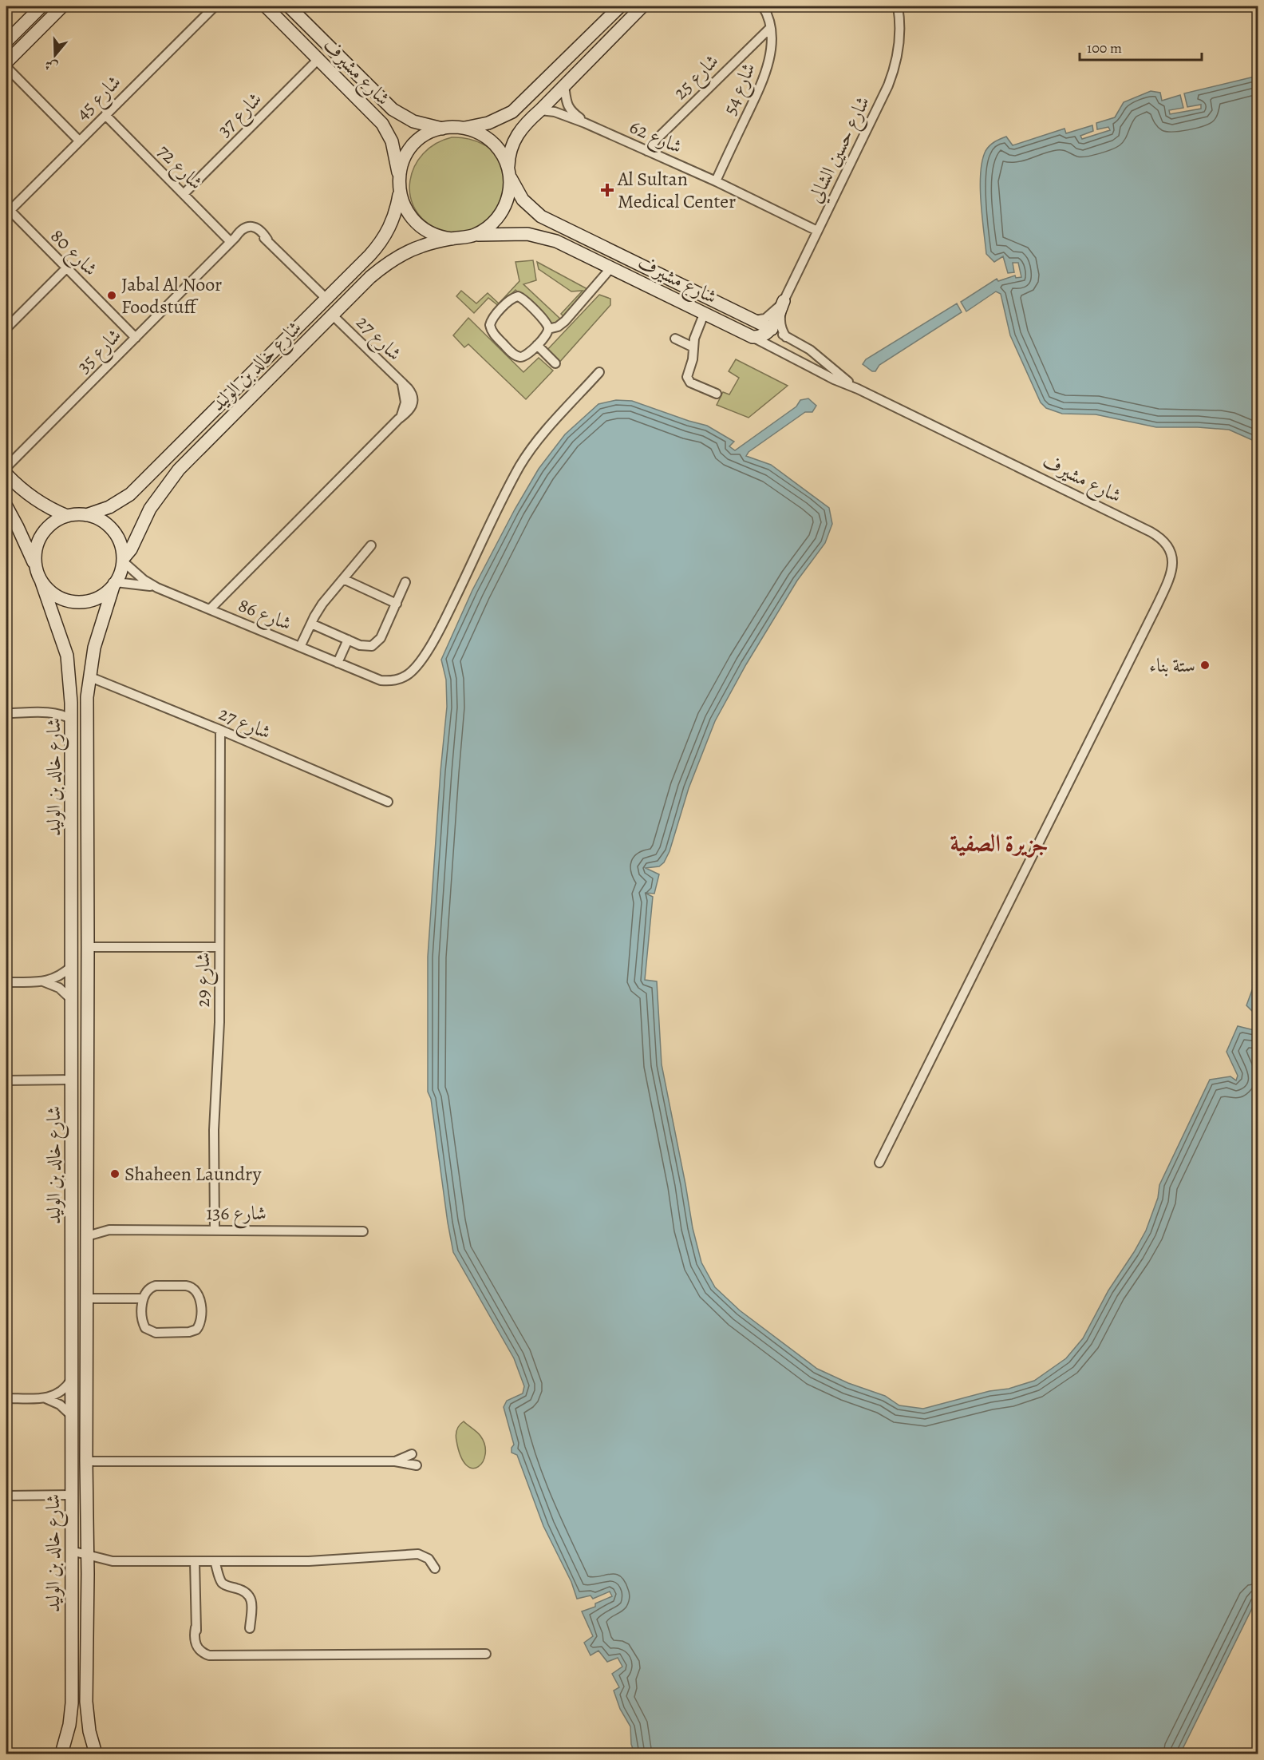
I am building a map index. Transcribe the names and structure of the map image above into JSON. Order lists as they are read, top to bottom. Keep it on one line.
{"streets":{"main road":["شارع مشيرف","شارع خالد بن الوليد"],"street":["شارع 25","شارع 54","شارع 45","شارع 37","شارع 62","شارع حسين الشالي","شارع 72","شارع 80","شارع 27","شارع 35","شارع 86","شارع 29","شارع 136"]},"crossings":[["شارع مشيرف","شارع 37"],["شارع مشيرف","شارع حسين الشالي"],["شارع مشيرف","شارع خالد بن الوليد"],["شارع 25","شارع 54"],["شارع 25","شارع 62"],["شارع 54","شارع 62"],["شارع 45","شارع 72"],["شارع 45","شارع 80"],["شارع 37","شارع 72"],["شارع 62","شارع حسين الشالي"],["شارع 72","شارع 35"],["شارع 80","شارع 35"],["شارع 27","شارع خالد بن الوليد"],["شارع 27","شارع 86"],["شارع 27","شارع 29"],["شارع خالد بن الوليد","شارع 86"],["شارع خالد بن الوليد","شارع 136"],["شارع 29","شارع 136"]],"districts":["جزيرة الصفية"],"places":{"health":["Al Sultan Medical Center"],"other":["Jabal Al Noor Foodstuff","ستة بناء","Shaheen Laundry"]},"scale_bar":"100 m","north":"bottom"}
